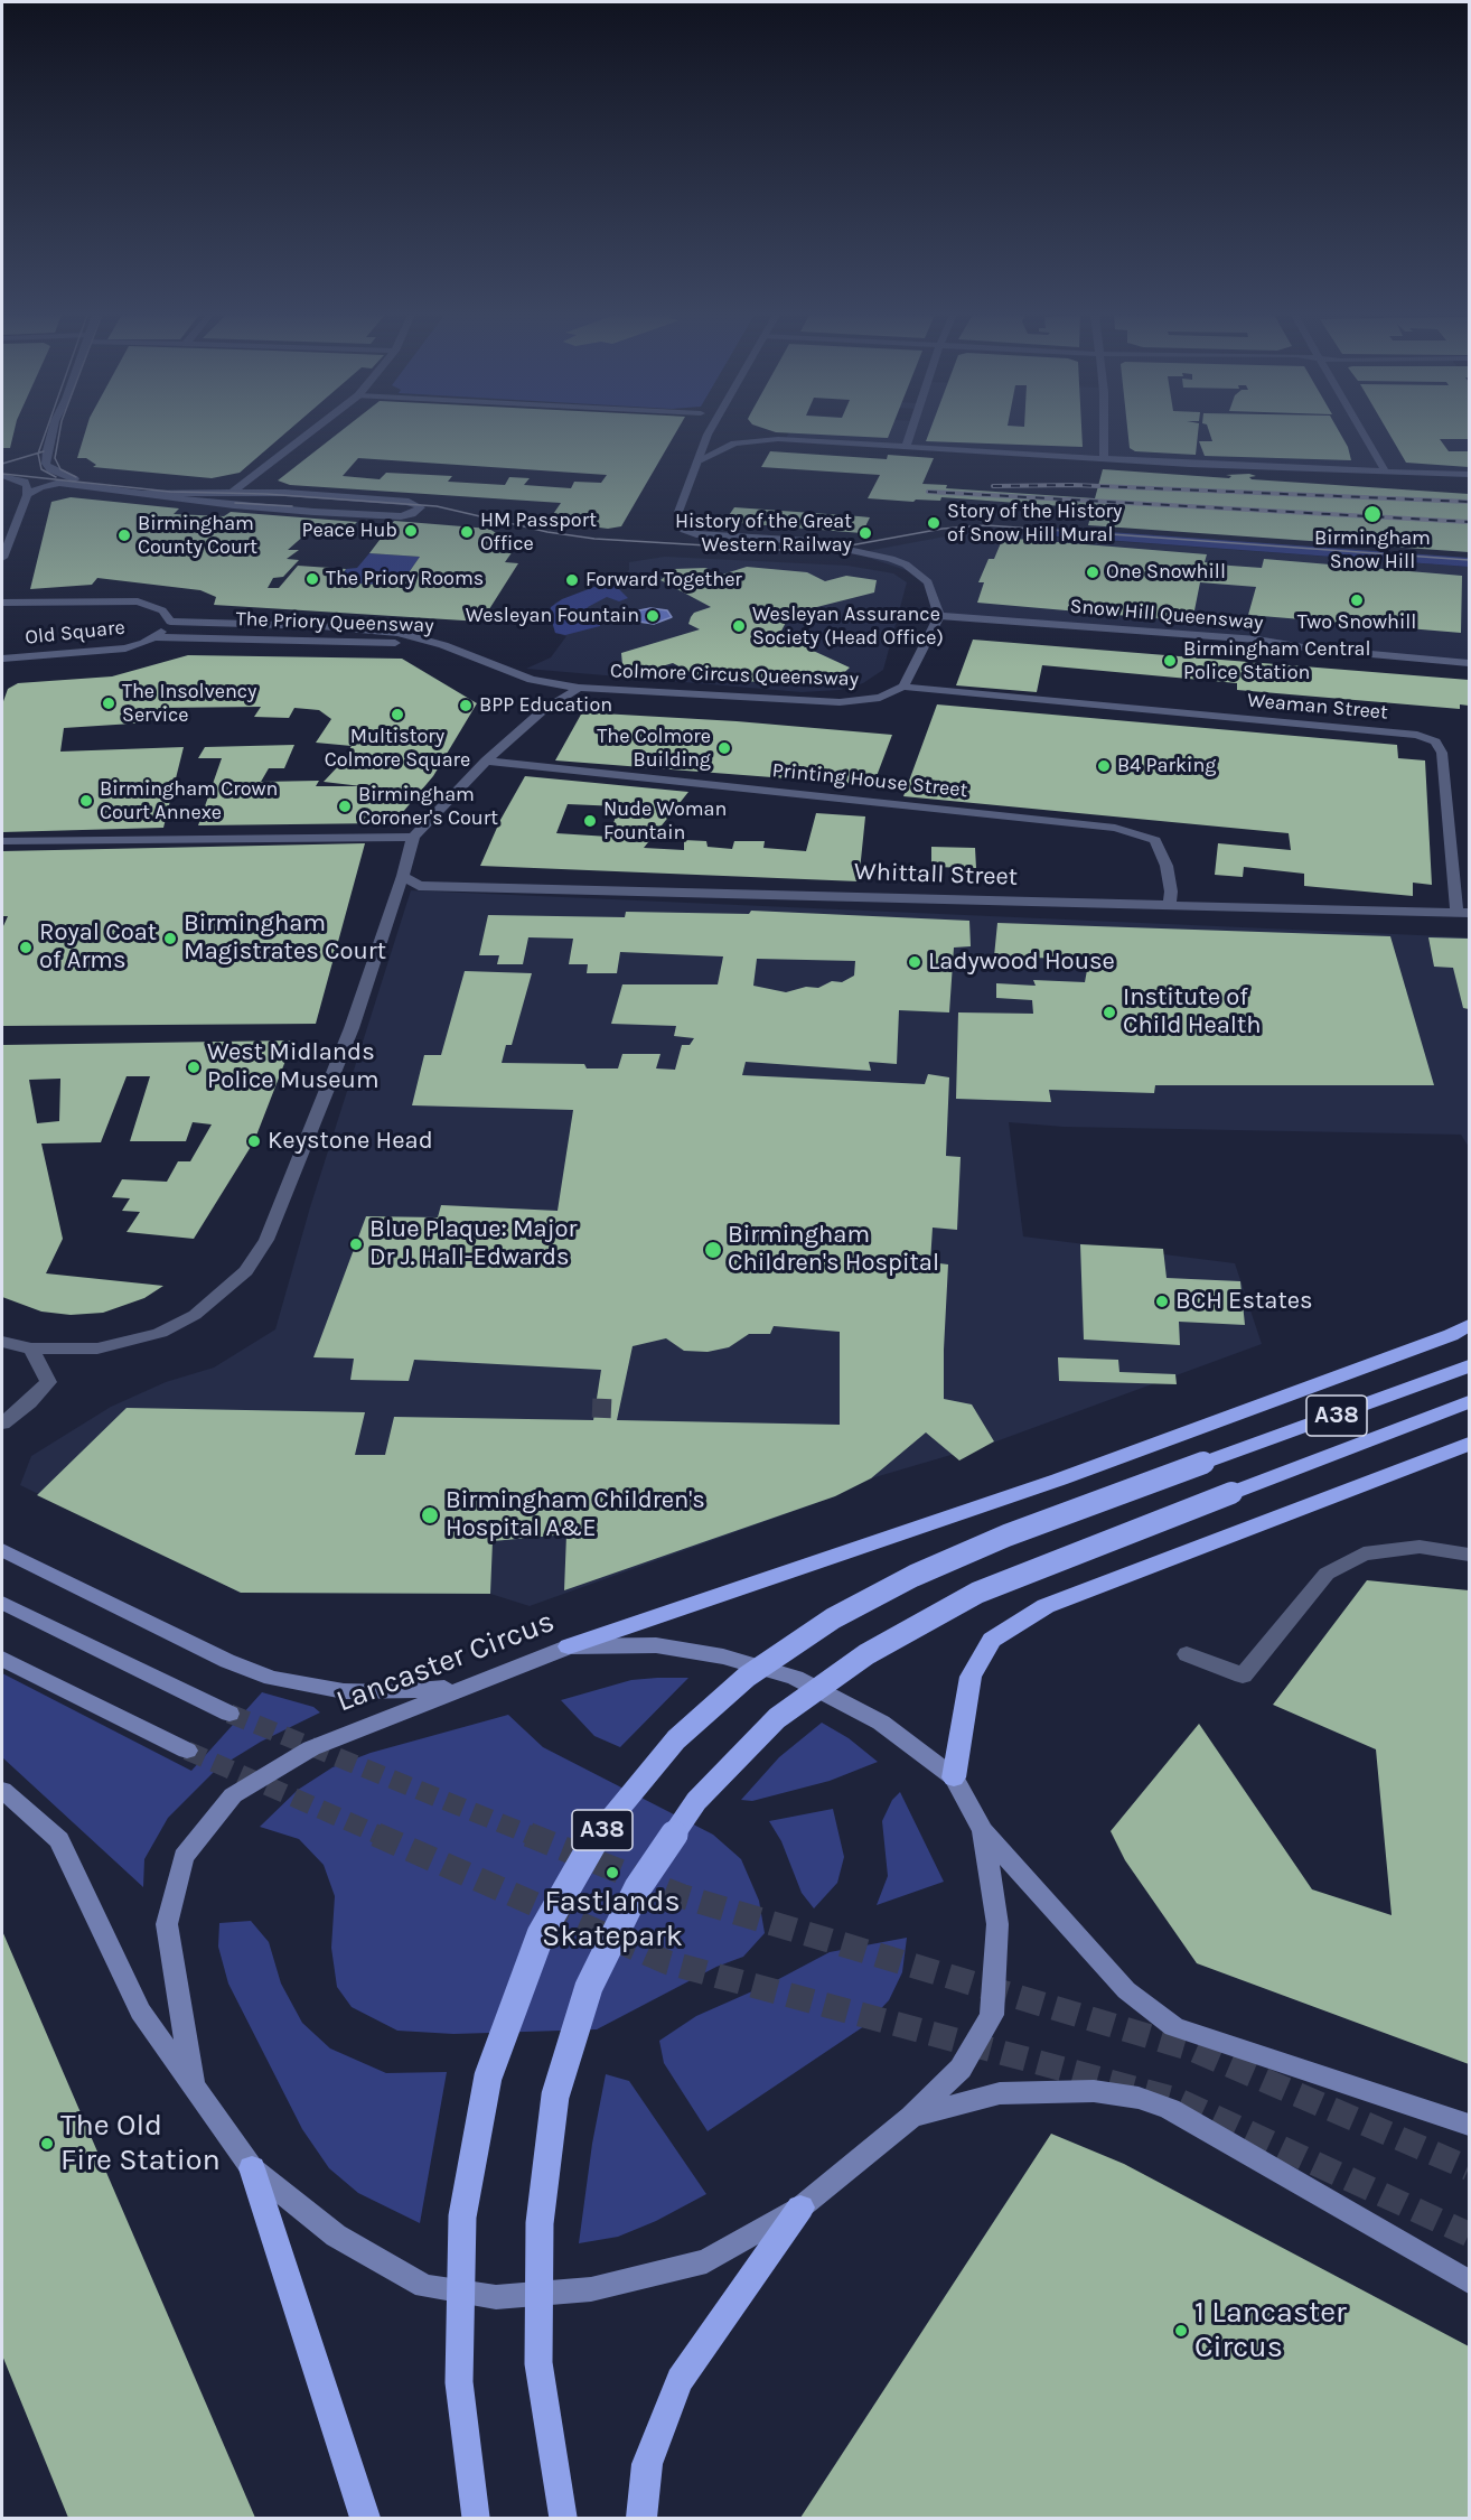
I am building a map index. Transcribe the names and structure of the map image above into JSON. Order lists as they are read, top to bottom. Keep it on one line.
{"streets":{"highway":["A38"],"main road":["Lancaster Circus"],"street":["Snow Hill Queensway","The Priory Queensway","Old Square","Colmore Circus Queensway","Weaman Street","Printing House Street","Whittall Street"]},"crossings":[["The Priory Queensway","Old Square"],["The Priory Queensway","Colmore Circus Queensway"],["Colmore Circus Queensway","Weaman Street"],["Weaman Street","Whittall Street"],["Printing House Street","Whittall Street"]],"places":["Birmingham Snow Hill","Story of the History of Snow Hill Mural","Peace Hub","HM Passport Office","History of the Great Western Railway","Birmingham County Court","One Snowhill","The Priory Rooms","Forward Together","Two Snowhill","Wesleyan Fountain","Wesleyan Assurance Society (Head Office)","Birmingham Central Police Station","The Insolvency Service","BPP Education","Multistory Colmore Square","The Colmore Building","B4 Parking","Birmingham Crown Court Annexe","Birmingham Coroner's Court","Nude Woman Fountain","Birmingham Magistrates Court","Royal Coat of Arms","Ladywood House","Institute of Child Health","West Midlands Police Museum","Keystone Head","Blue Plaque: Major Dr J. Hall-Edwards","Birmingham Children's Hospital","BCH Estates","Birmingham Children's Hospital A&E","Fastlands Skatepark","The Old Fire Station","1 Lancaster Circus"]}
